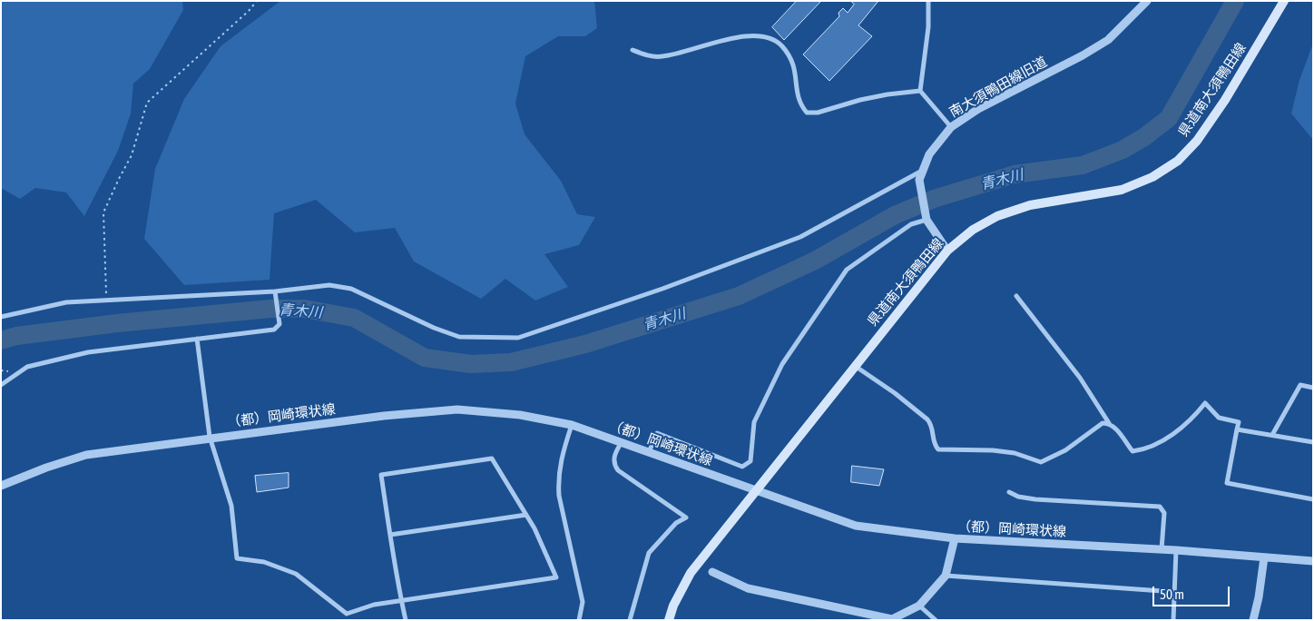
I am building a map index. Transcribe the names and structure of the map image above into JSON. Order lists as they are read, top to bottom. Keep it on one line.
{"streets":{"main road":["県道南大須鴨田線"],"street":["南大須鴨田線旧道","（都）岡崎環状線"]},"crossings":[["南大須鴨田線旧道","県道南大須鴨田線"],["県道南大須鴨田線","（都）岡崎環状線"]],"water":["青木川"],"scale_bar":"50 m"}
